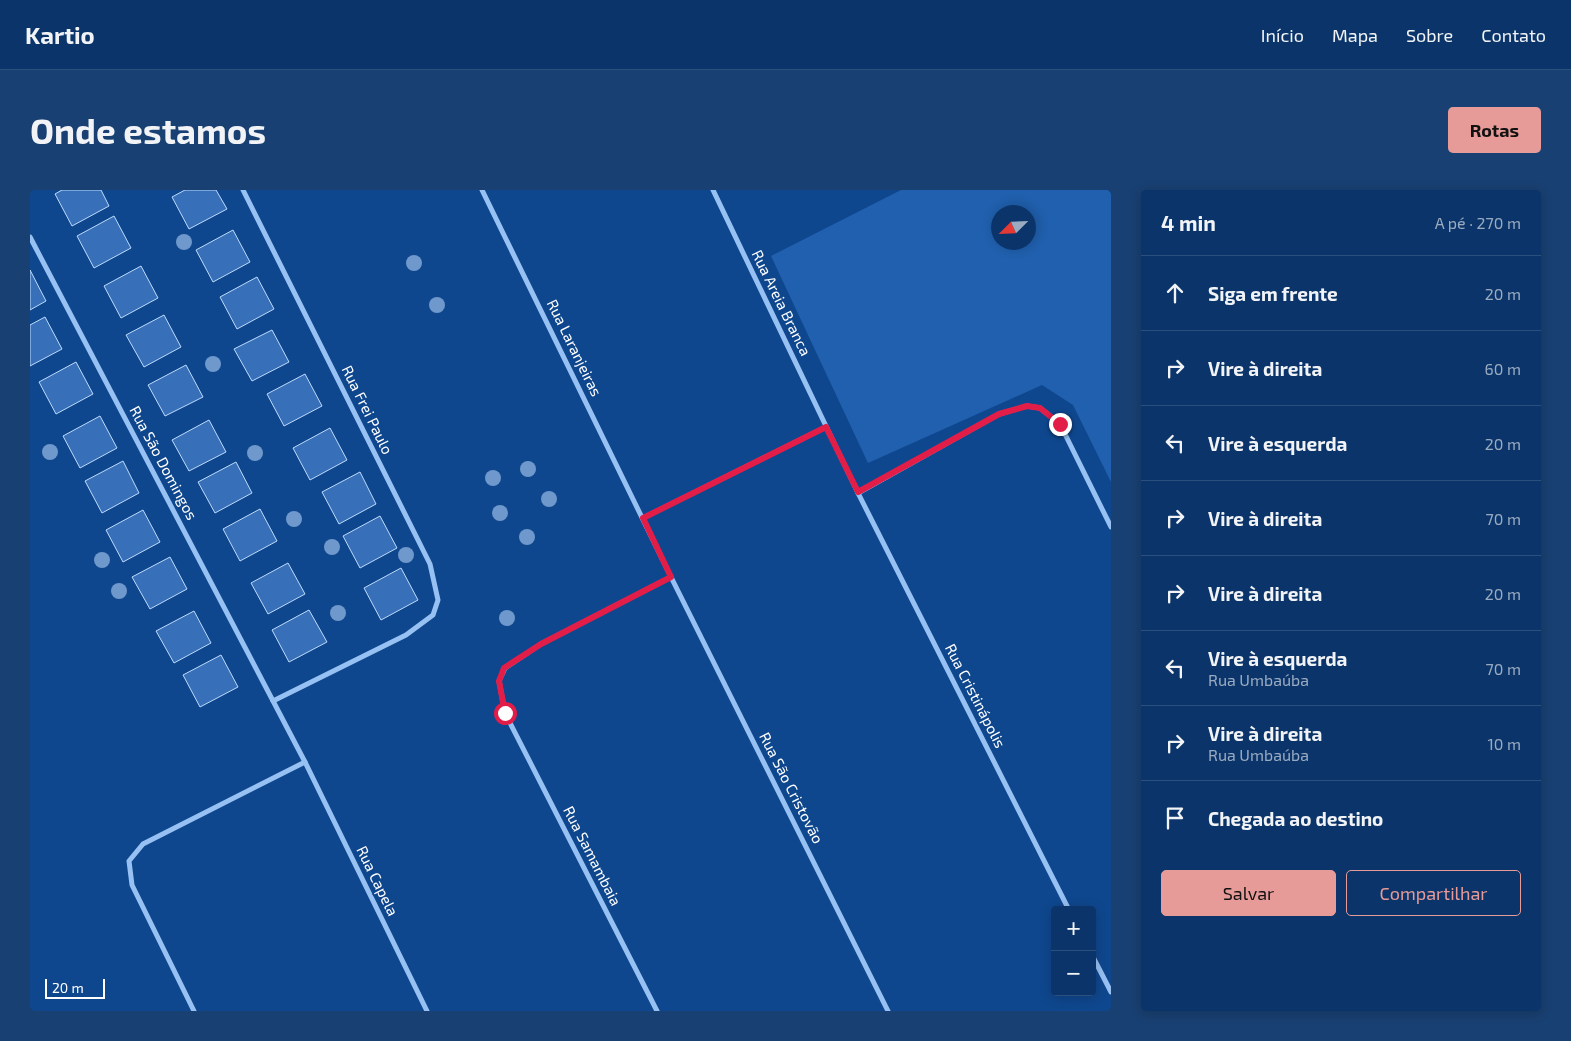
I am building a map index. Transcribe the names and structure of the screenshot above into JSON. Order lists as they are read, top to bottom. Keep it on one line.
{"streets":{"street":["Rua Areia Branca","Rua Laranjeiras","Rua Frei Paulo","Rua São Domingos","Rua Cristinápolis","Rua São Cristovão","Rua Samambaia","Rua Capela"]},"crossings":[["Rua Areia Branca","Rua Cristinápolis"],["Rua Laranjeiras","Rua São Cristovão"],["Rua Laranjeiras","Rua Samambaia"],["Rua Frei Paulo","Rua São Domingos"],["Rua São Domingos","Rua Capela"],["Rua São Cristovão","Rua Samambaia"]],"scale_bar":"20 m","north":"bottom left","page":{"header":"Kartio","nav":["Início","Mapa","Sobre","Contato"],"buttons":["Rotas",["Salvar","Compartilhar"]],"title":"Onde estamos","heading":["4 min","A pé · 270 m"],"list":[["Siga em frente","20 m"],["Vire à direita","60 m"],["Vire à esquerda","20 m"],["Vire à direita","70 m"],["Vire à direita","20 m"],["Vire à esquerda","Rua Umbaúba","70 m"],["Vire à direita","Rua Umbaúba","10 m"],"Chegada ao destino"],"map_buttons":["+","−"],"scale":"20 m"}}
